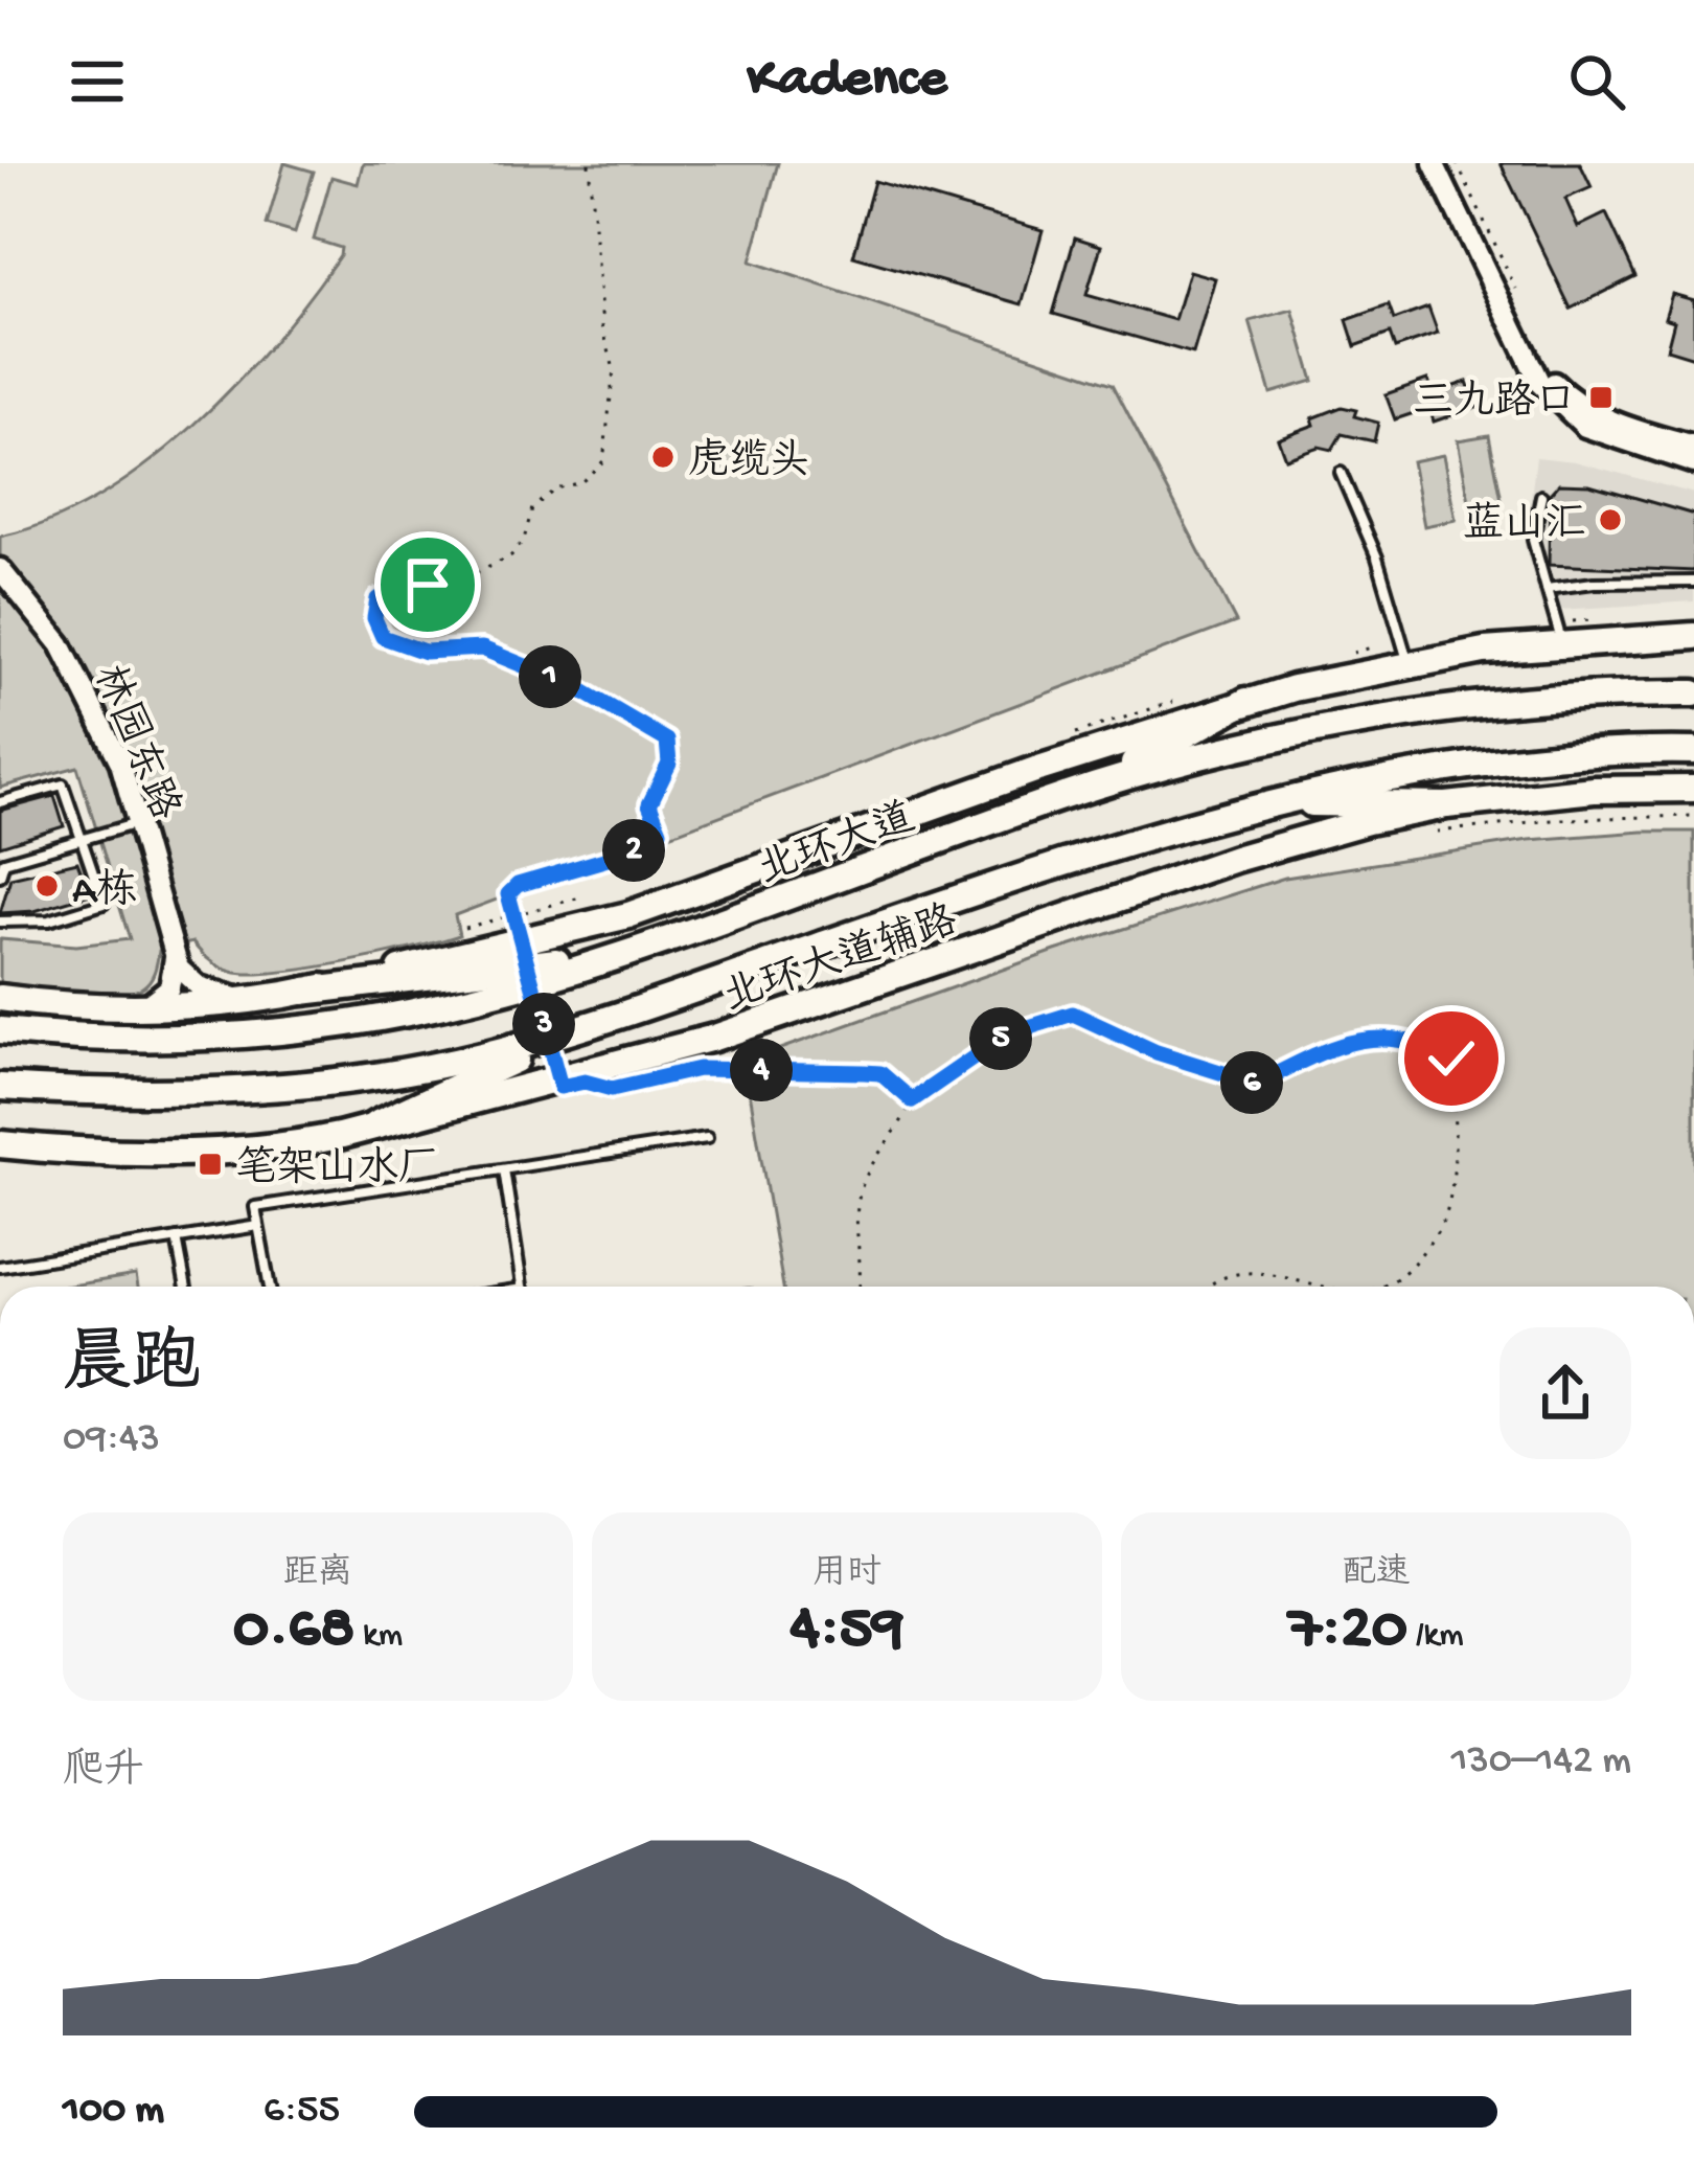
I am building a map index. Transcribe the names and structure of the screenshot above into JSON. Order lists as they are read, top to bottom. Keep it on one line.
{"streets":{"main road":["北环大道","北环大道辅路"],"street":["林园东路"]},"places":{"transit":["三九路口","笔架山水厂"],"other":["虎缆头","蓝山汇","A栋"]},"page":{"header":"Kadence","pins":["1","2","3","5","4","6"],"heading":["晨跑","09:43"],"stats":[["距离","0.68 km"],["用时","4:59"],["配速","7:20 /km"]],"chart":["爬升","130–142 m"],"list":[{"name":"100 m","note":"6:55"}]}}
